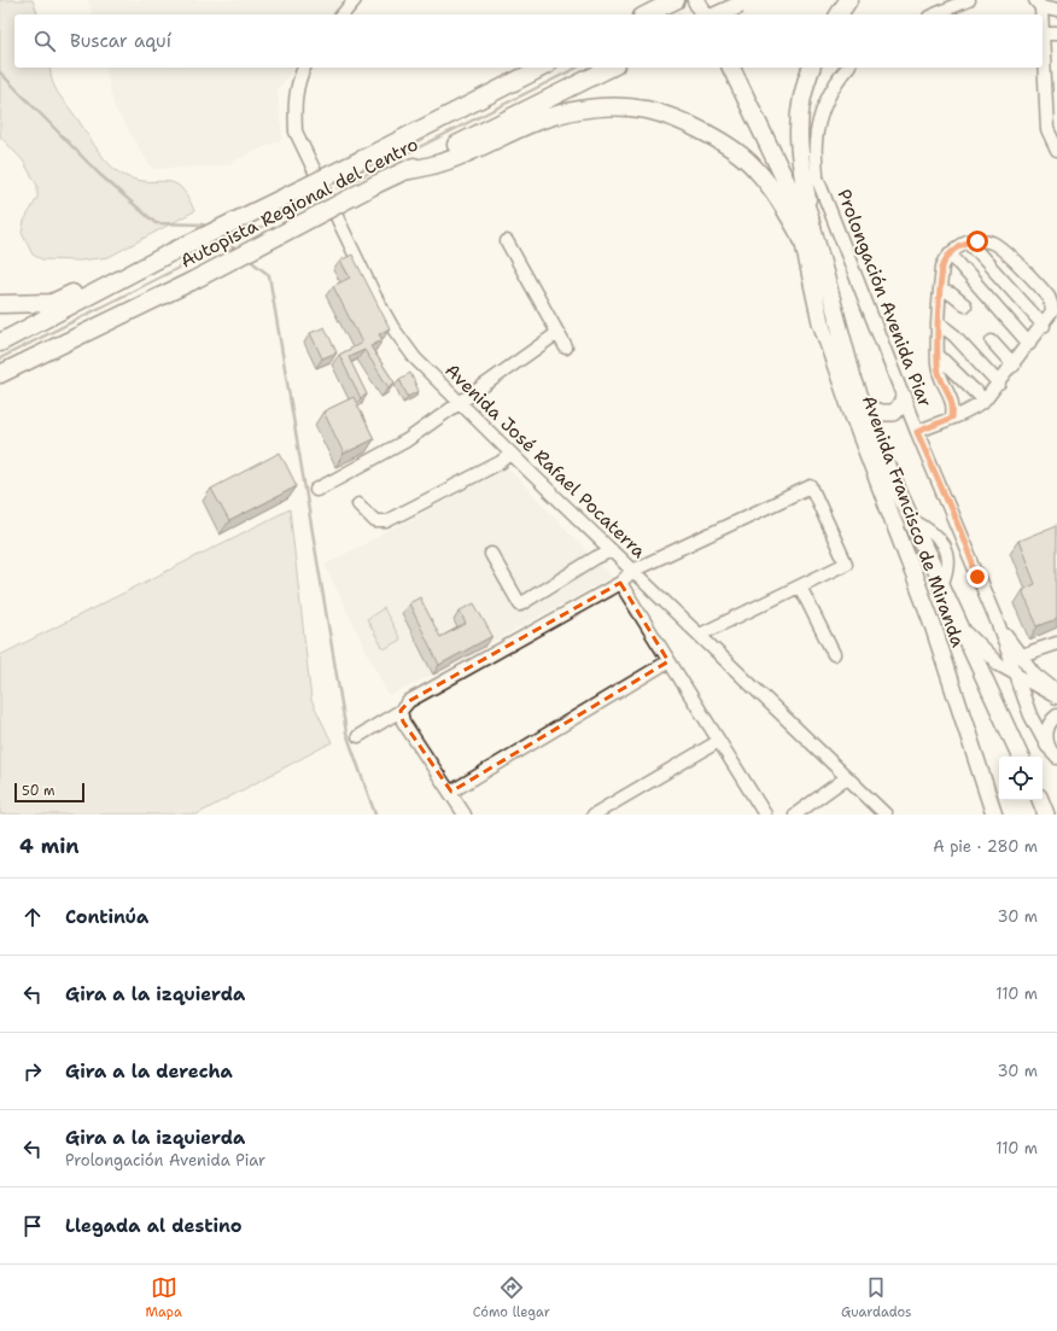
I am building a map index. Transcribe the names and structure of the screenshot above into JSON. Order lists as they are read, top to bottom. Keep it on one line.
{"streets":{"highway":["Autopista Regional del Centro"],"main road":["Avenida Francisco de Miranda"],"street":["Prolongación Avenida Piar","Avenida José Rafael Pocaterra"]},"scale_bar":"50 m","page":{"search":"Buscar aquí","scale":"50 m","heading":["4 min","A pie · 280 m"],"list":[["Continúa","30 m"],["Gira a la izquierda","110 m"],["Gira a la derecha","30 m"],["Gira a la izquierda","Prolongación Avenida Piar","110 m"],"Llegada al destino"],"nav":["Mapa","Cómo llegar","Guardados"]}}
